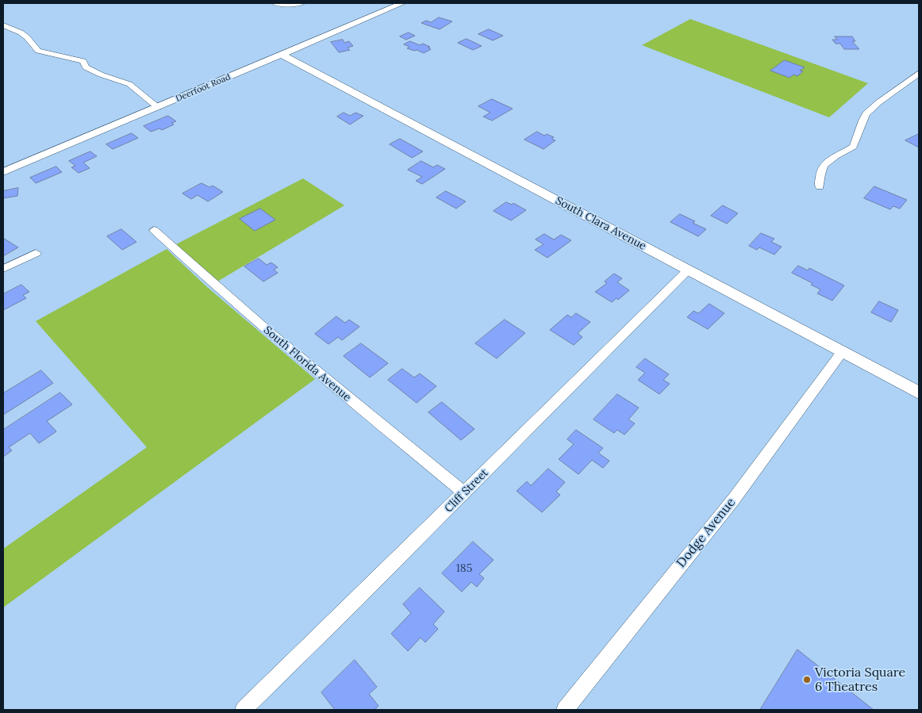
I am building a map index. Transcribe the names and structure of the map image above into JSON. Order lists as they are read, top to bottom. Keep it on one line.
{"streets":{"street":["Deerfoot Road","South Clara Avenue","South Florida Avenue","Cliff Street","Dodge Avenue"]},"crossings":[["Deerfoot Road","South Clara Avenue"],["South Clara Avenue","Cliff Street"],["South Clara Avenue","Dodge Avenue"],["South Florida Avenue","Cliff Street"]],"places":["Victoria Square 6 Theatres"],"house_numbers":["185"]}
